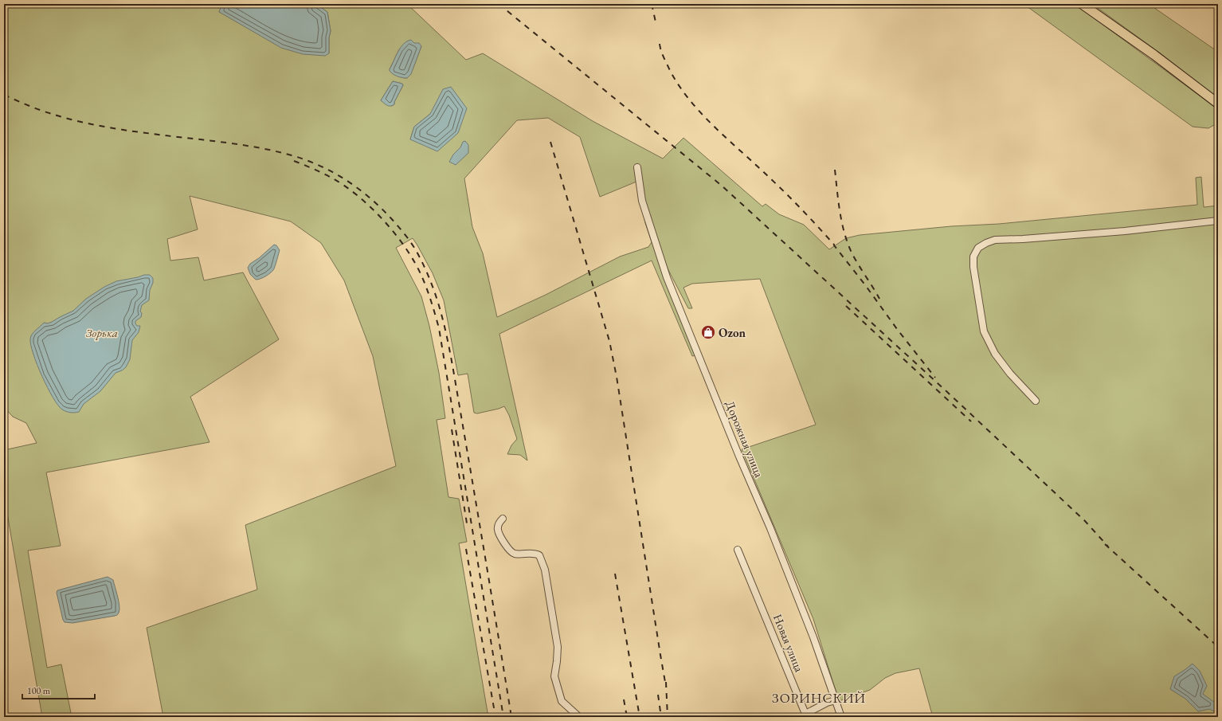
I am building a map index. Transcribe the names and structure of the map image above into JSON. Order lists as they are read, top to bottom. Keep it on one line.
{"streets":{"street":["Дорожная улица","Новая улица"]},"crossings":[["Дорожная улица","Новая улица"]],"districts":["ЗОРИНСКИЙ"],"parks":["Зорька"],"places":{"shop":["Ozon"]},"scale_bar":"100 m"}
